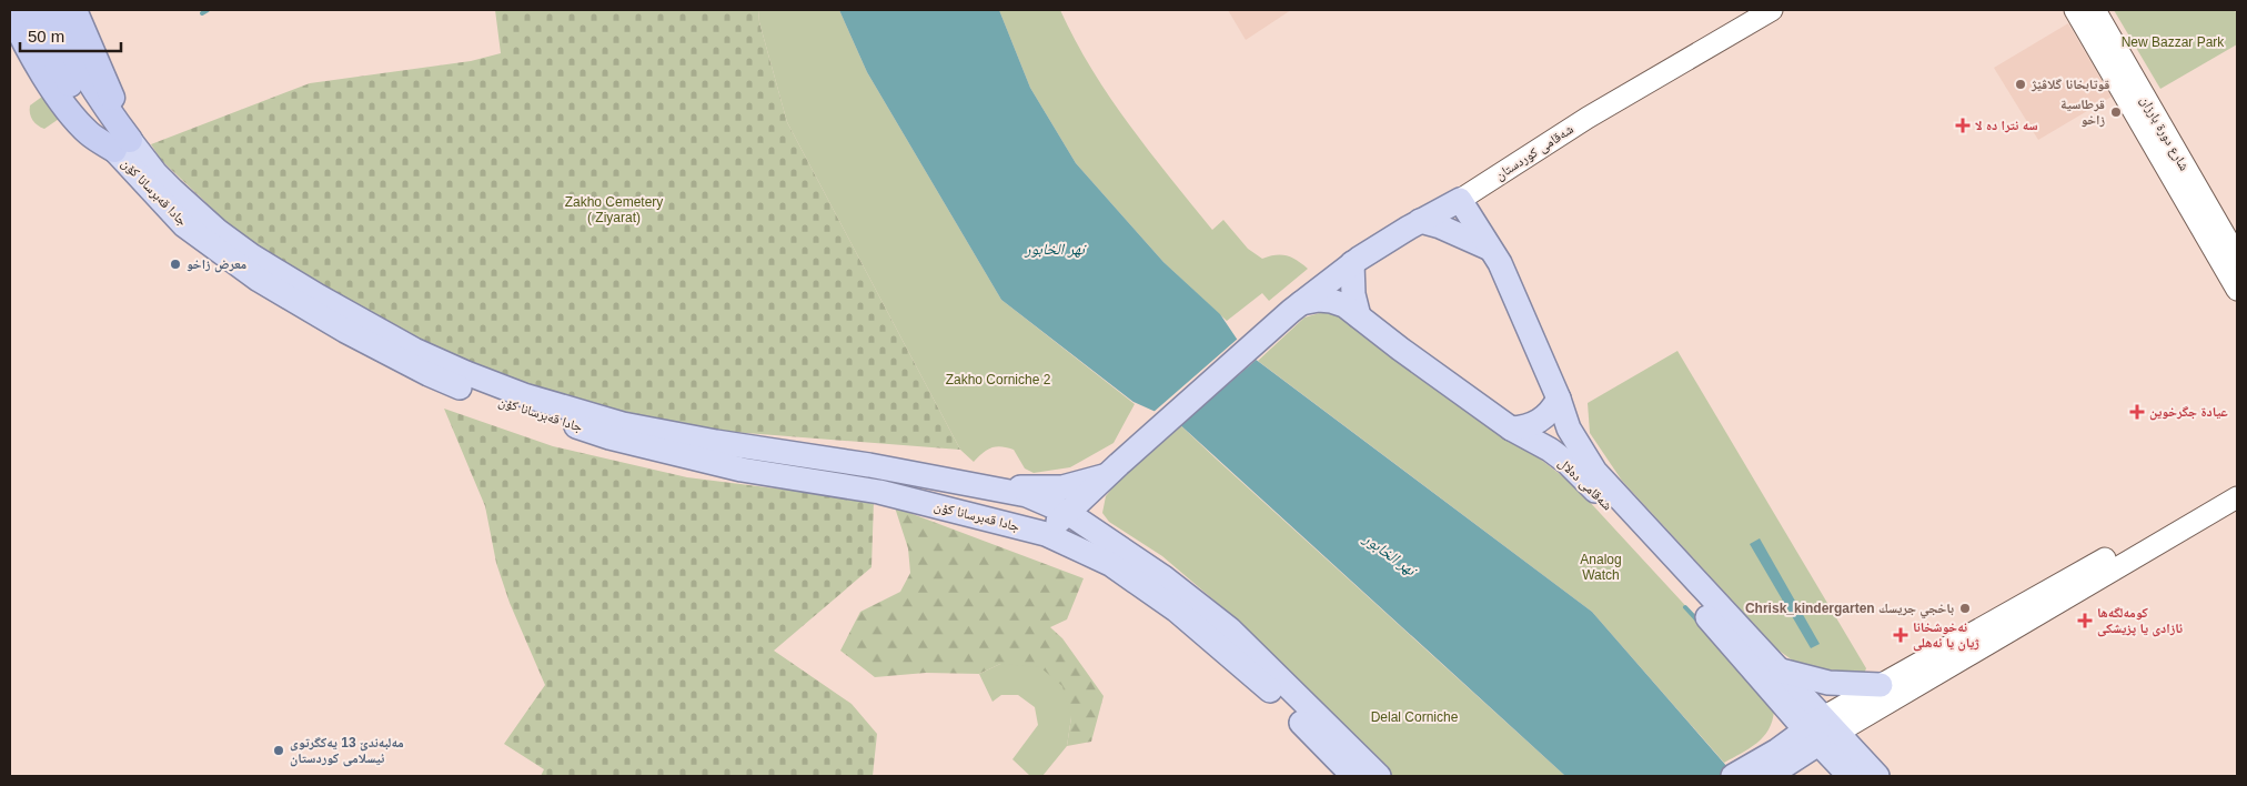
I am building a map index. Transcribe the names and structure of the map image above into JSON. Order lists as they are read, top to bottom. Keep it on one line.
{"streets":{"main road":["شارع دورة بارزان","شەقامی کوردستان","جادا قەبرسانا کۆن","شەقامی دەلال"]},"crossings":[["شەقامی کوردستان","جادا قەبرسانا کۆن"],["شەقامی کوردستان","شەقامی دەلال"]],"water":["نهر الخابور"],"parks":["New Bazzar Park","Zakho Cemetery ( Ziyarat)","Zakho Corniche 2","Analog Watch","Delal Corniche"],"places":{"other":["قوتابخانا گلاڤێژ","قرطاسية زاخو","معرض زاخو","Chrisk_kindergarten باخجي جريسك","مەلبەندێ 13 یەکگرتوی ئیسلامی کوردستان"],"health":["سه نترا ده لا","عيادة جگرخوين","کومەلگەھا ئازادی یا پزیشکی","نەخوشخانا ژيان يا ئەهلى"]},"scale_bar":"50 m"}
